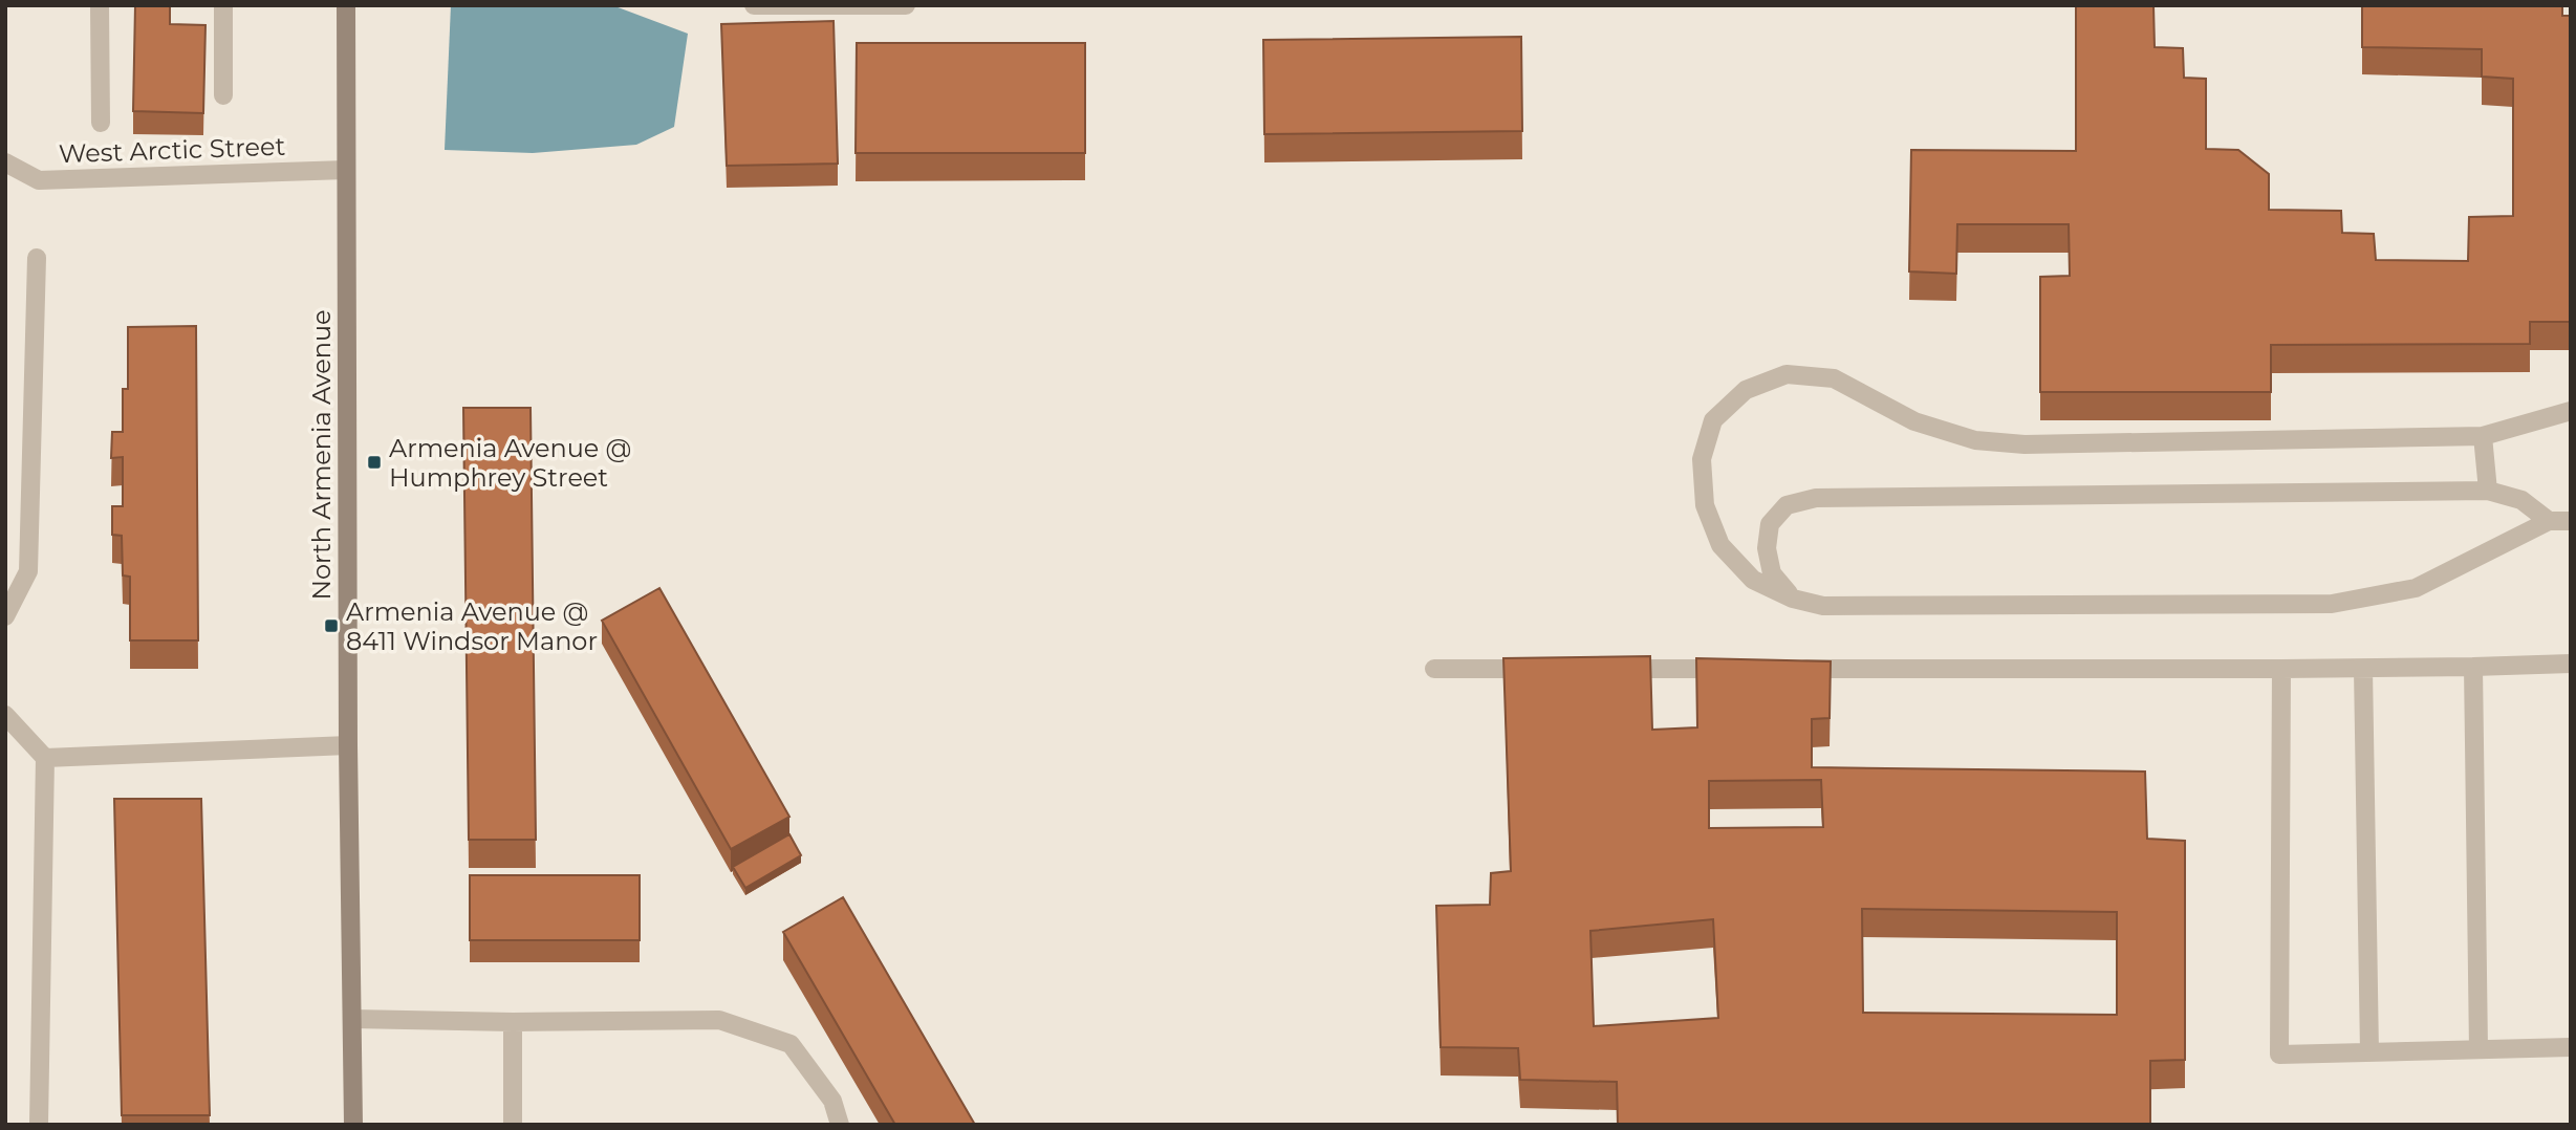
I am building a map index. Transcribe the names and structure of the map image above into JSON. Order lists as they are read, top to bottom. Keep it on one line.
{"streets":{"main road":["North Armenia Avenue"],"street":["West Arctic Street"]},"crossings":[["West Arctic Street","North Armenia Avenue"]],"places":{"transit":["Armenia Avenue @ Humphrey Street","Armenia Avenue @ 8411 Windsor Manor"]}}
